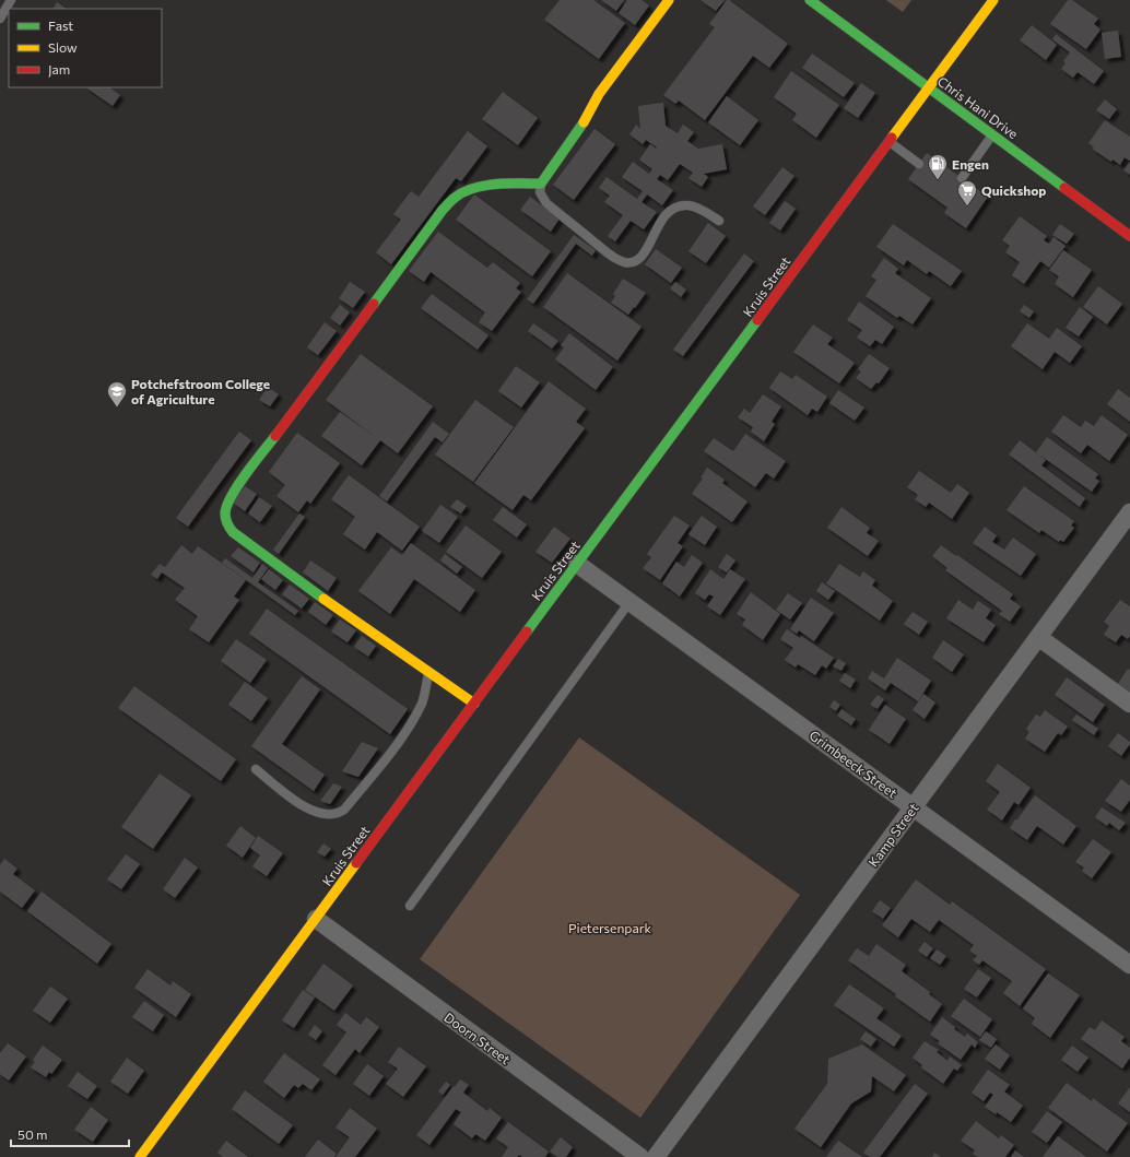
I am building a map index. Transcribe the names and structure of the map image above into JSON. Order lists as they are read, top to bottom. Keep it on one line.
{"streets":{"street":["Chris Hani Drive","Kruis Street","Grimbeeck Street","Kamp Street","Doorn Street"]},"crossings":[["Chris Hani Drive","Kruis Street"],["Kruis Street","Grimbeeck Street"],["Kruis Street","Doorn Street"],["Grimbeeck Street","Kamp Street"]],"parks":["Pietersenpark"],"places":{"fuel station":["Engen"],"supermarket":["Quickshop"],"school or university":["Potchefstroom College of Agriculture"]},"legend":["Fast","Slow","Jam"],"scale_bar":"50 m"}
